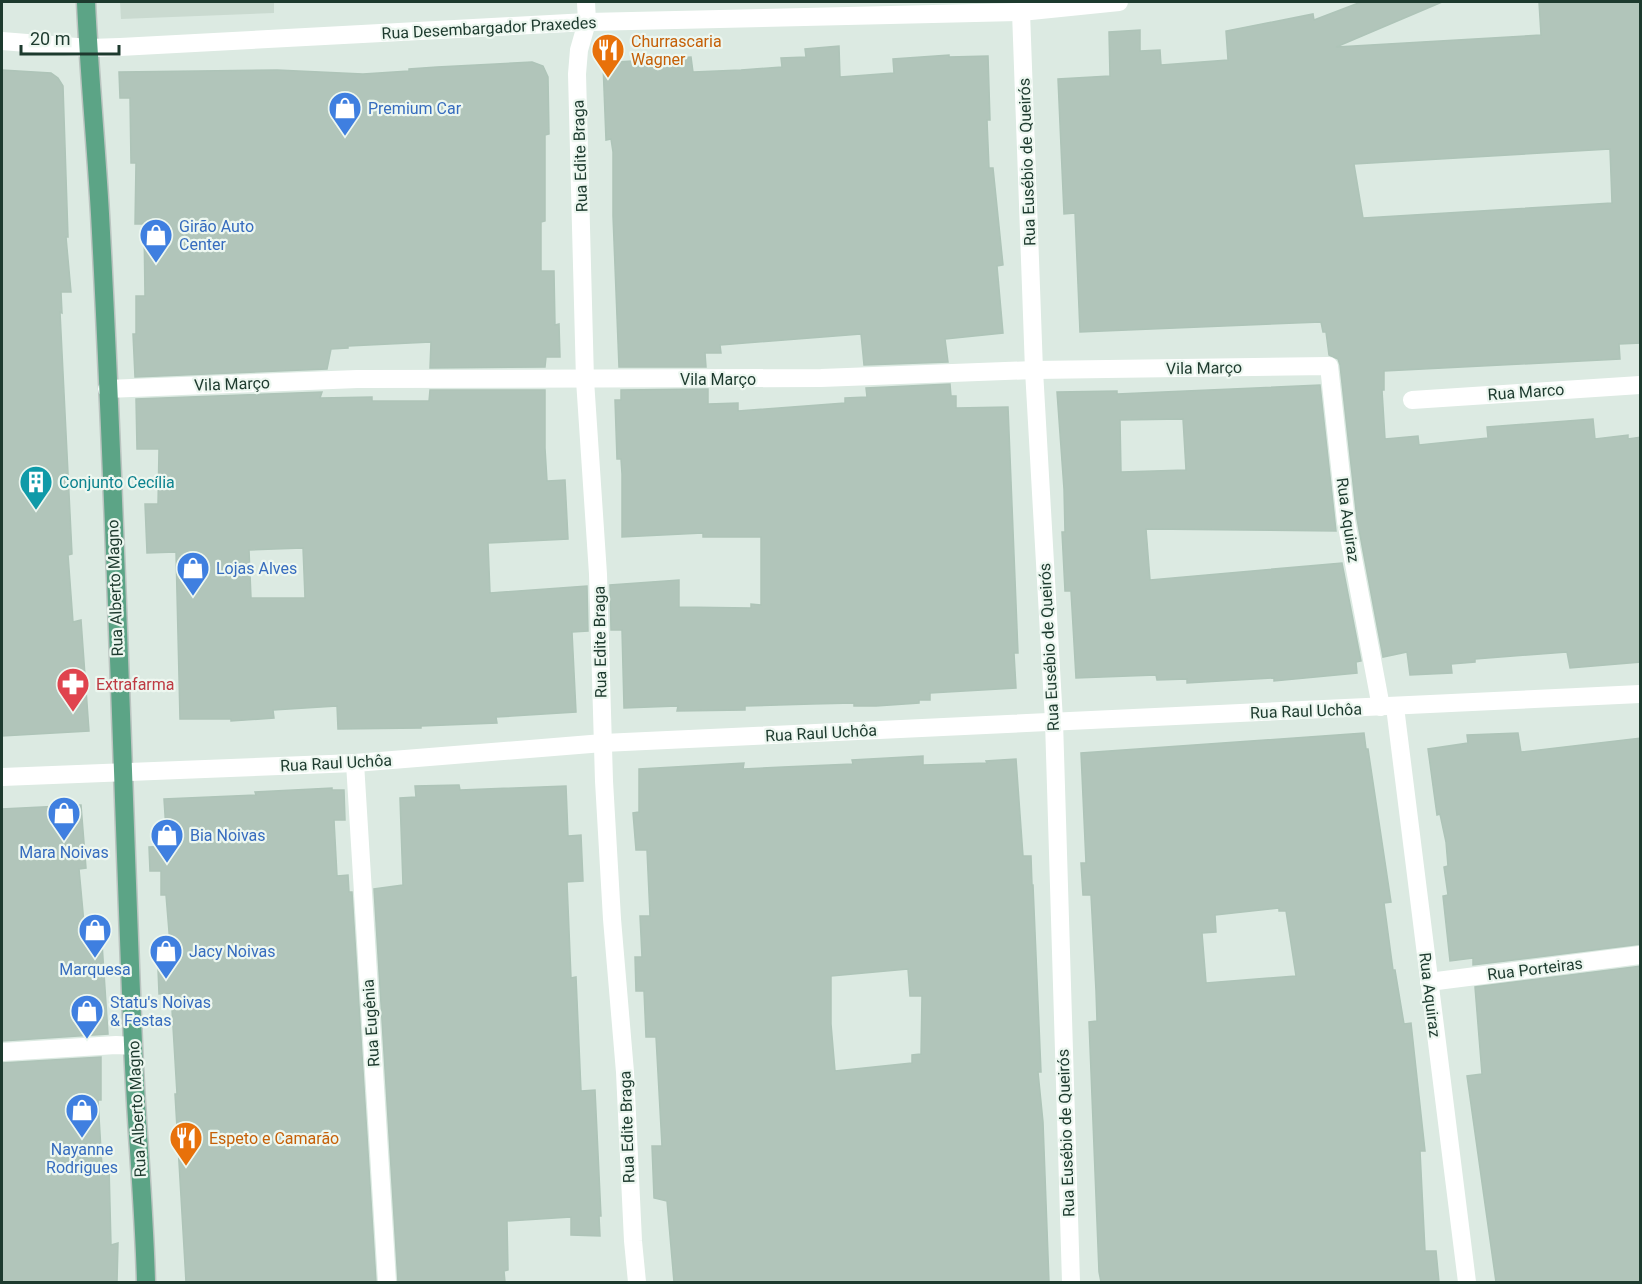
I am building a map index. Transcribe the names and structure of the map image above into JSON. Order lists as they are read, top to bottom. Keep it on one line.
{"streets":{"main road":["Rua Alberto Magno"],"street":["Rua Desembargador Praxedes","Rua Edite Braga","Rua Eusébio de Queirós","Vila Março","Rua Marco","Rua Aquiraz","Rua Raul Uchôa","Rua Porteiras","Rua Eugênia"]},"crossings":[["Rua Desembargador Praxedes","Rua Edite Braga"],["Rua Desembargador Praxedes","Rua Eusébio de Queirós"],["Rua Desembargador Praxedes","Rua Alberto Magno"],["Rua Edite Braga","Vila Março"],["Rua Edite Braga","Rua Raul Uchôa"],["Rua Eusébio de Queirós","Vila Março"],["Rua Eusébio de Queirós","Rua Raul Uchôa"],["Vila Março","Rua Aquiraz"],["Vila Março","Rua Alberto Magno"],["Rua Aquiraz","Rua Raul Uchôa"],["Rua Aquiraz","Rua Porteiras"],["Rua Alberto Magno","Rua Raul Uchôa"],["Rua Raul Uchôa","Rua Eugênia"]],"places":{"restaurant":["Churrascaria Wagner","Espeto e Camarão"],"shop":["Premium Car","Girão Auto Center","Lojas Alves","Mara Noivas","Bia Noivas","Marquesa","Jacy Noivas","Statu's Noivas & Festas","Nayanne Rodrigues"],"building":["Conjunto Cecília"],"pharmacy":["Extrafarma"]},"scale_bar":"20 m"}
